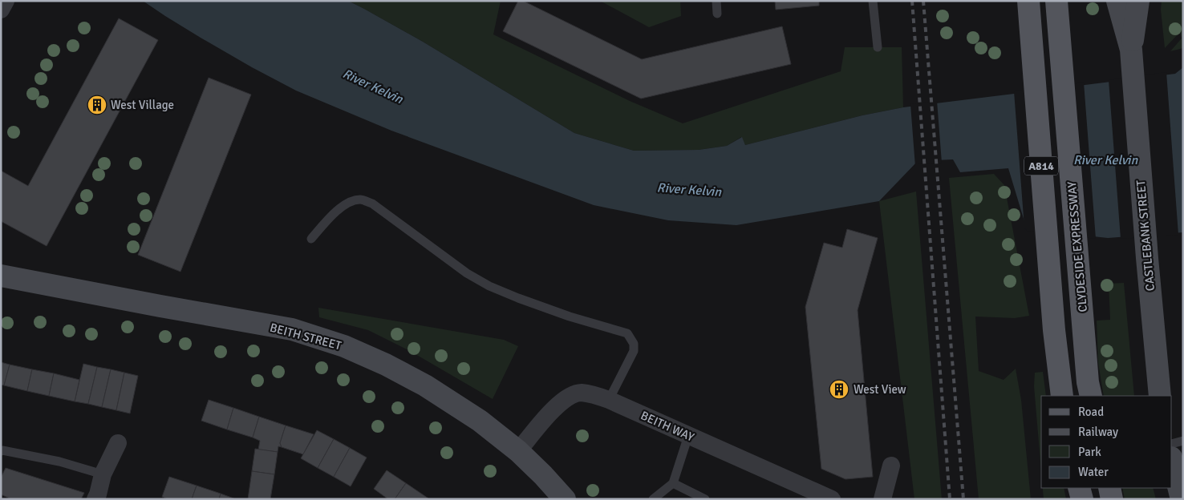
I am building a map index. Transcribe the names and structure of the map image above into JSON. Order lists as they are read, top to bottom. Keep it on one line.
{"streets":{"main road":["A814","CASTLEBANK STREET","CLYDESIDE EXPRESSWAY","BEITH STREET"],"street":["BEITH WAY"]},"crossings":[["BEITH STREET","BEITH WAY"]],"water":["River Kelvin"],"places":{"building":["West Village","West View"]},"legend":["Road","Railway","Park","Water"]}
